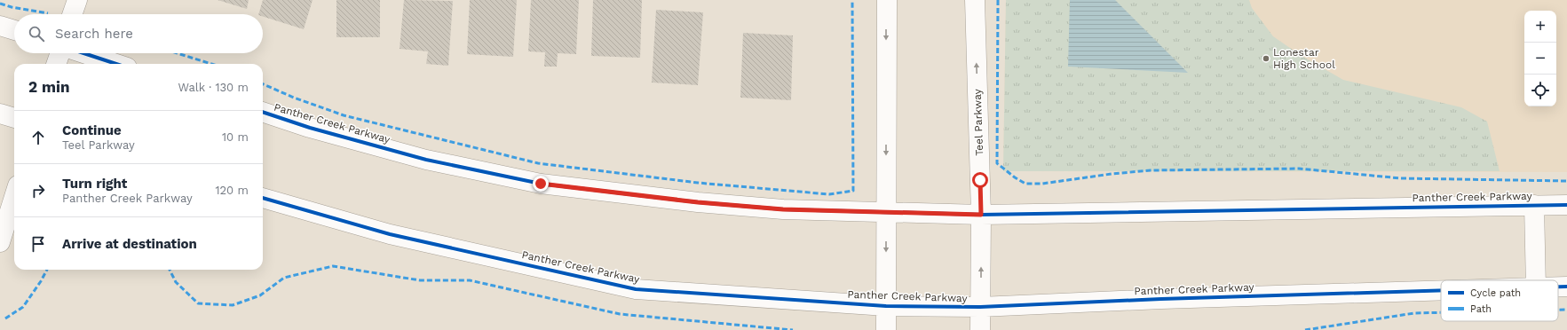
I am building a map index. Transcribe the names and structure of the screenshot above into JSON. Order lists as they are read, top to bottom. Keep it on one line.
{"streets":{"main road":["Teel Parkway","Panther Creek Parkway"]},"crossings":[["Teel Parkway","Panther Creek Parkway"]],"places":["Lonestar High School"],"legend":["Cycle path","Path"],"page":{"map_buttons":["+","−"],"search":"Search here","heading":["2 min","Walk · 130 m"],"list":[["Continue","Teel Parkway","10 m"],["Turn right","Panther Creek Parkway","120 m"],"Arrive at destination"]}}
